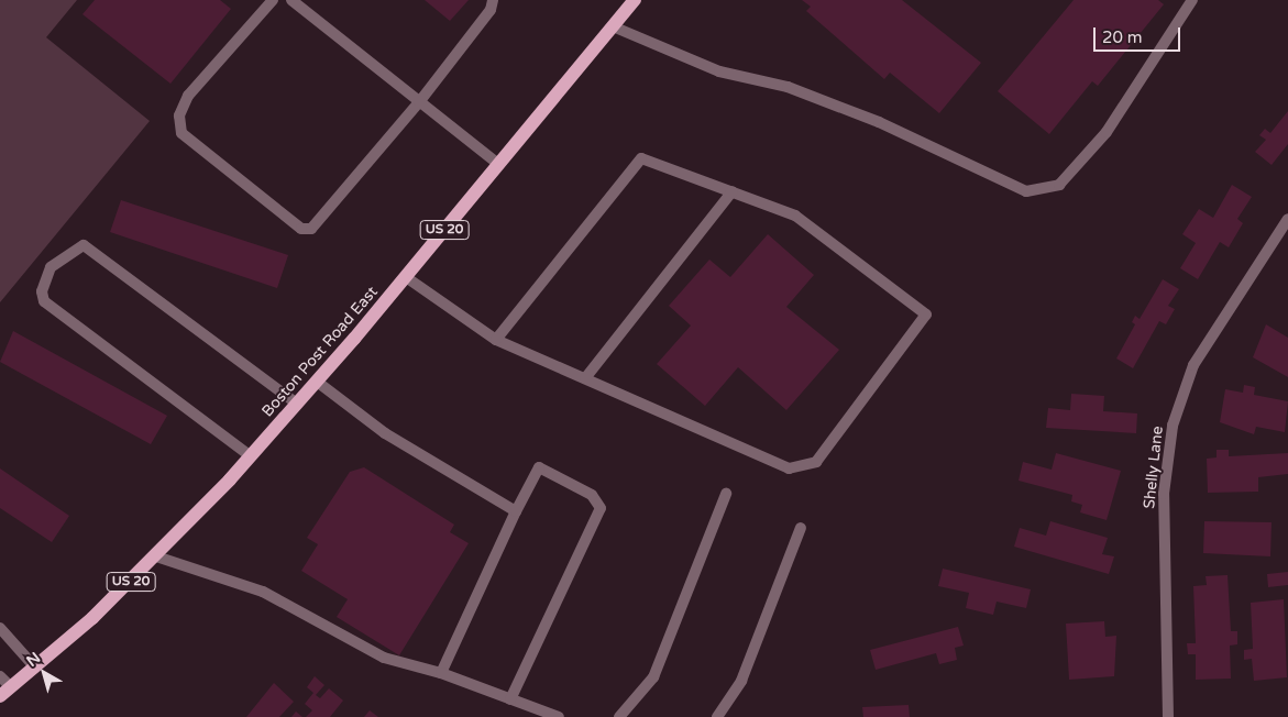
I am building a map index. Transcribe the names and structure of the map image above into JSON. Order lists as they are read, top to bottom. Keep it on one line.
{"streets":{"main road":["US 20","Boston Post Road East"],"street":["Shelly Lane"]},"scale_bar":"20 m","north":"top left"}
